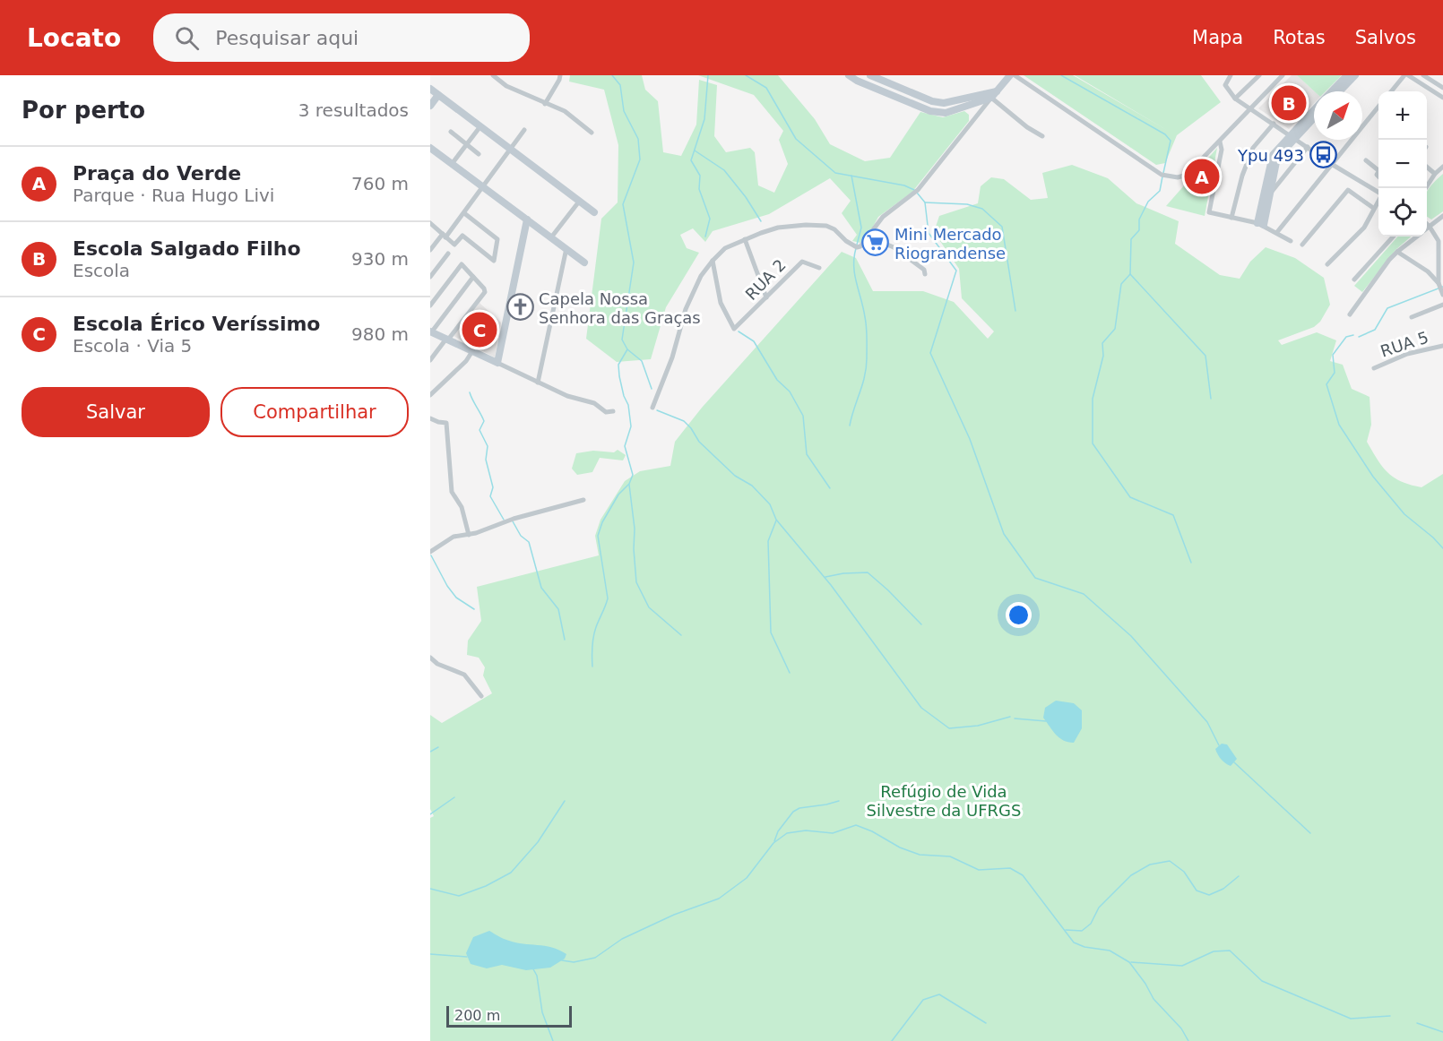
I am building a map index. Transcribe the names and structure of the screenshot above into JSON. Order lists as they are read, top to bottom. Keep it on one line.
{"streets":{"street":["RUA 2","RUA 5"]},"parks":["Refúgio de Vida Silvestre da UFRGS"],"places":{"bus stop":["Ypu 493"],"supermarket":["Mini Mercado Riograndense"],"church":["Capela Nossa Senhora das Graças"]},"scale_bar":"200 m","north":"top right","page":{"header":"Locato","search":"Pesquisar aqui","nav":["Mapa","Rotas","Salvos"],"heading":["Por perto","3 resultados"],"pins":["B","A","C"],"map_buttons":["+","−"],"list":[{"mark":"A","name":"Praça do Verde","note":"Parque · Rua Hugo Livi","value":"760 m"},{"mark":"B","name":"Escola Salgado Filho","note":"Escola","value":"930 m"},{"mark":"C","name":"Escola Érico Veríssimo","note":"Escola · Via 5","value":"980 m"}],"buttons":["Salvar","Compartilhar"],"scale":"200 m"}}
